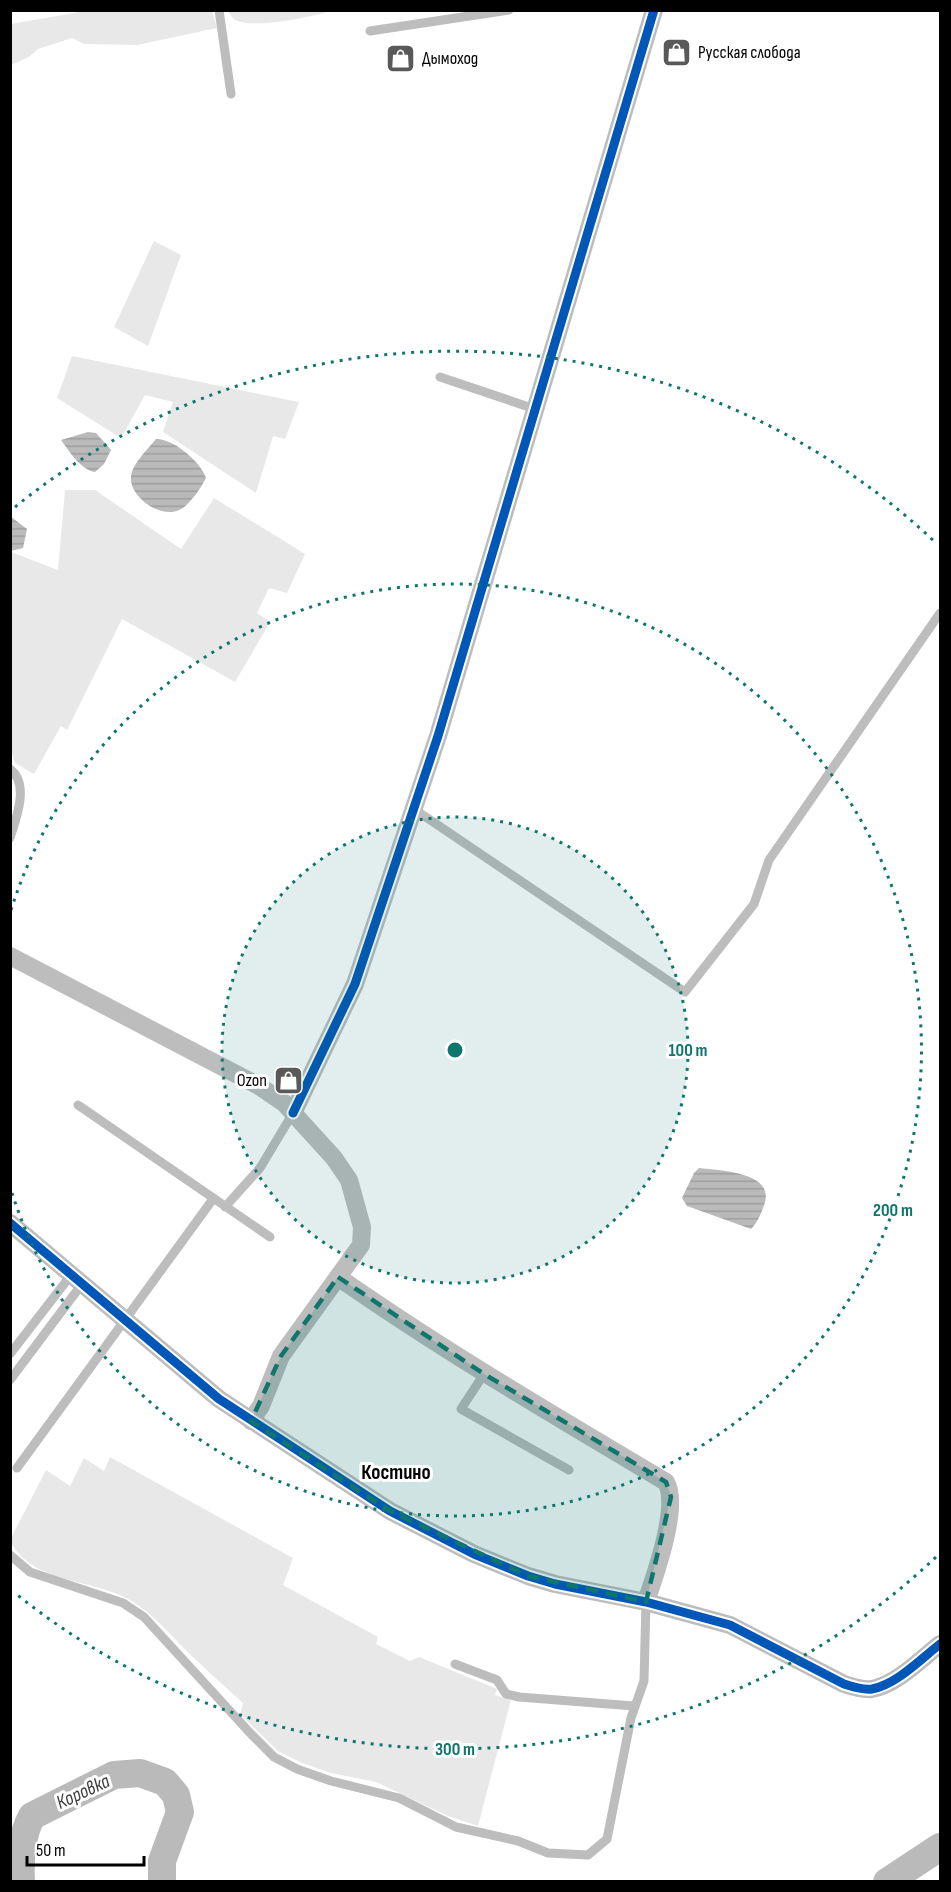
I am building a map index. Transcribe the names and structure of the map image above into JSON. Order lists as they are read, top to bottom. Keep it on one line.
{"districts":["Костино"],"water":["Коровка"],"places":{"shop":["Русская слобода","Дымоход","Ozon"]},"scale_bar":"50 m","rings":["100 m","200 m","300 m"]}
